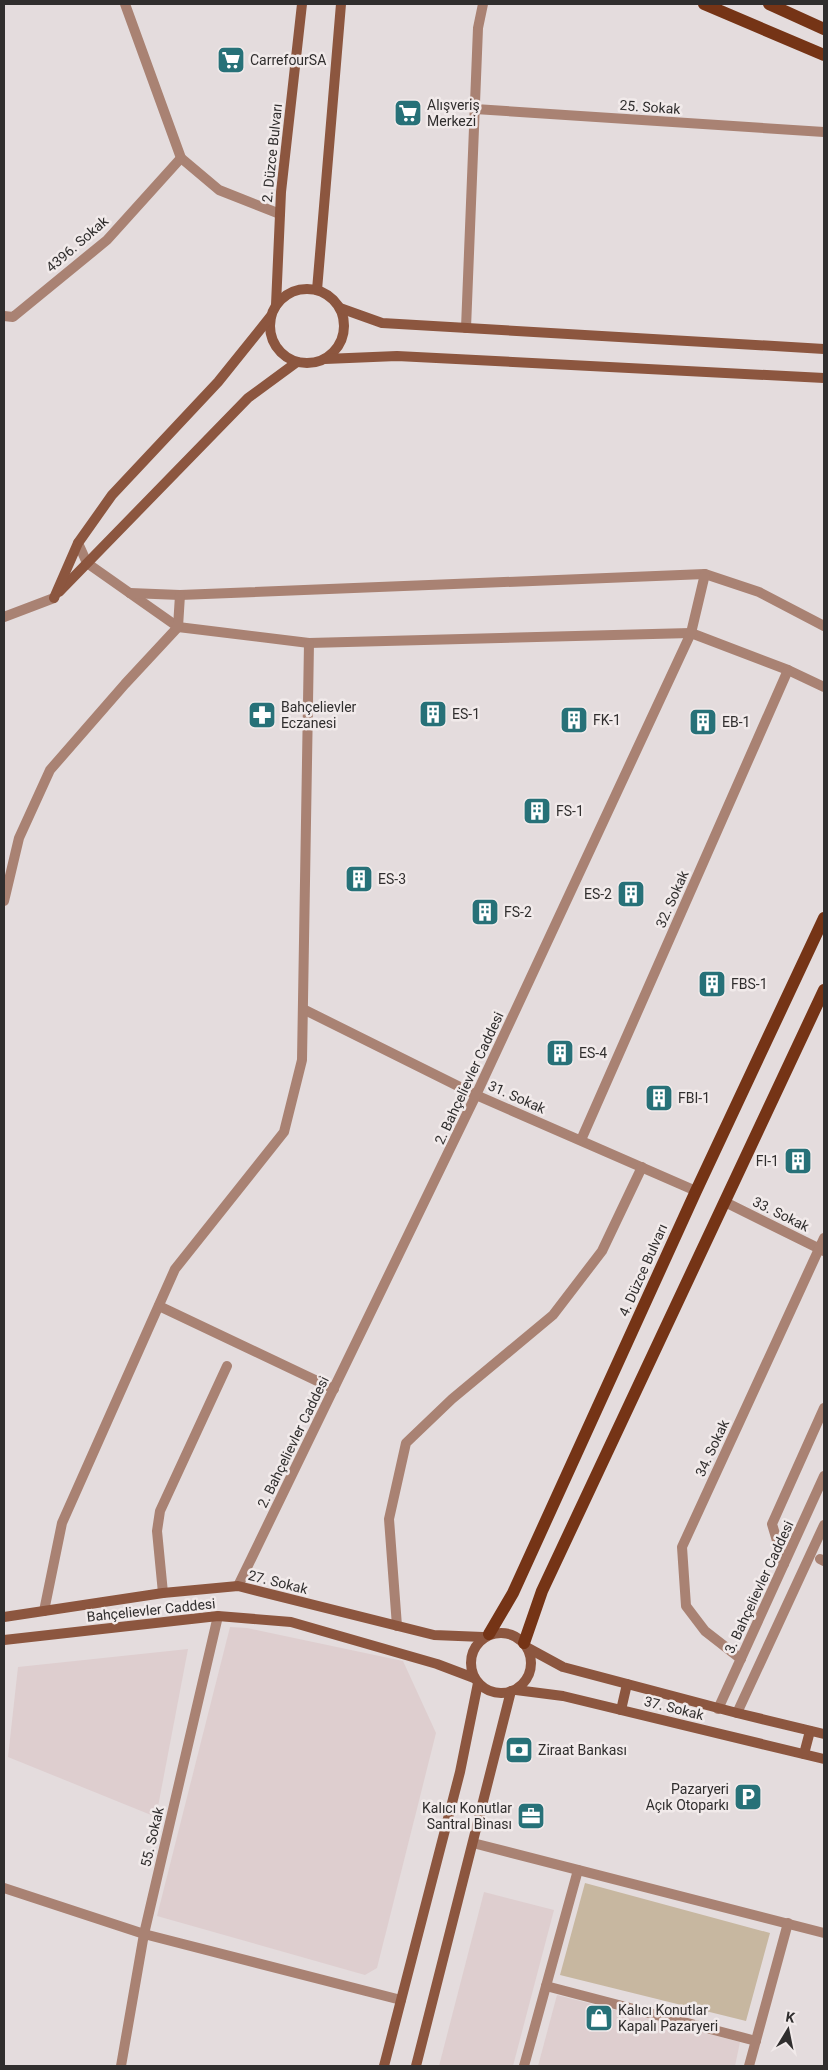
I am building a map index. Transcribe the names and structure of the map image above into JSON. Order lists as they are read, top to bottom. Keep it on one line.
{"streets":{"main road":["2. Düzce Bulvarı","4. Düzce Bulvarı","27. Sokak","Bahçelievler Caddesi","37. Sokak"],"street":["25. Sokak","4396. Sokak","32. Sokak","2. Bahçelievler Caddesi","31. Sokak","33. Sokak","34. Sokak","3. Bahçelievler Caddesi","55. Sokak"]},"crossings":[["32. Sokak","31. Sokak"],["2. Bahçelievler Caddesi","31. Sokak"],["2. Bahçelievler Caddesi","27. Sokak"],["31. Sokak","4. Düzce Bulvarı"],["33. Sokak","34. Sokak"],["4. Düzce Bulvarı","27. Sokak"],["4. Düzce Bulvarı","Bahçelievler Caddesi"],["4. Düzce Bulvarı","37. Sokak"],["34. Sokak","3. Bahçelievler Caddesi"],["27. Sokak","Bahçelievler Caddesi"],["27. Sokak","37. Sokak"],["Bahçelievler Caddesi","37. Sokak"],["Bahçelievler Caddesi","55. Sokak"]],"places":{"supermarket":["CarrefourSA","Alışveriş Merkezi"],"building":["ES-1","FK-1","EB-1","FS-1","ES-3","ES-2","FS-2","FBS-1","ES-4","FBI-1","FI-1"],"pharmacy":["Bahçelievler Eczanesi"],"bank":["Ziraat Bankası"],"parking":["Pazaryeri Açık Otoparkı"],"office":["Kalıcı Konutlar Santral Binası"],"shop":["Kalıcı Konutlar Kapalı Pazaryeri"]},"north":"top"}
